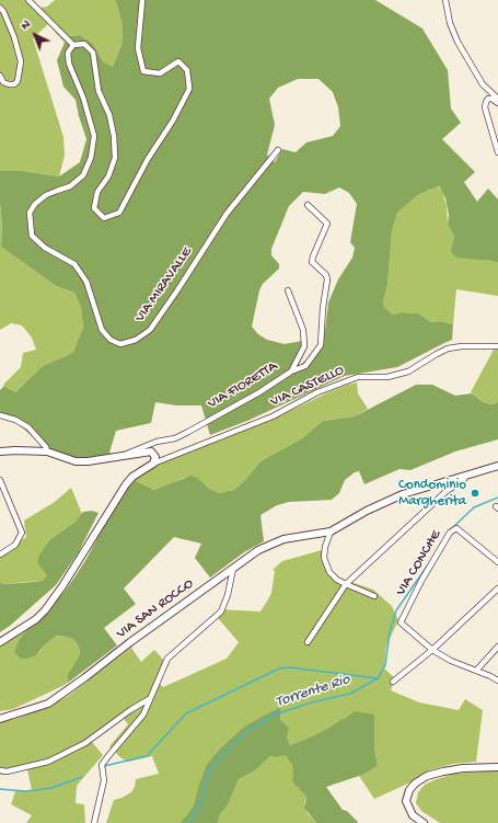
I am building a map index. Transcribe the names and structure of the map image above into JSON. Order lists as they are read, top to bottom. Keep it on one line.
{"streets":{"street":["VIA MIRAVALLE","VIA FIORETTA","VIA CASTELLO","VIA CONCHE","VIA SAN ROCCO"]},"water":["Torrente Rio"],"places":["Condominio Margherita"],"north":"top left"}
